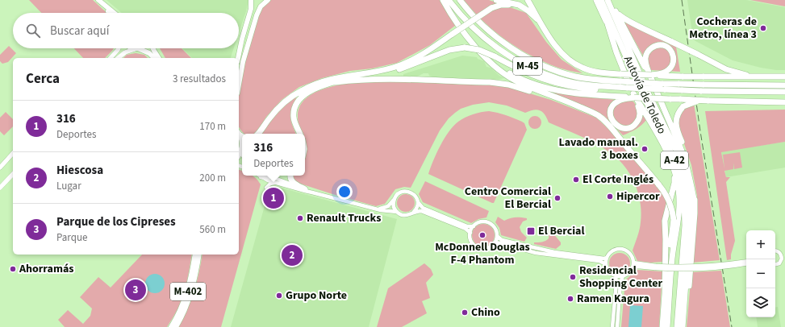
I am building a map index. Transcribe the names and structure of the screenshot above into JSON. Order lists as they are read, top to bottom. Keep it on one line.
{"streets":{"highway":["M-45","Autovía de Toledo","A-42"],"main road":["M-402"]},"places":{"other":["Cocheras de Metro, línea 3","Lavado manual. 3 boxes","El Corte Inglés","Hipercor","Centro Comercial El Bercial","Renault Trucks","McDonnell Douglas F-4 Phantom","Ahorramás","Residencial Shopping Center","Grupo Norte","Ramen Kagura","Chino"],"transit":["El Bercial"]},"page":{"search":"Buscar aquí","heading":["Cerca","3 resultados"],"list":[{"mark":"1","name":"316","note":"Deportes","value":"170 m"},{"mark":"2","name":"Hiescosa","note":"Lugar","value":"200 m"},{"mark":"3","name":"Parque de los Cipreses","note":"Parque","value":"560 m"}],"popup":["316","Deportes"],"pins":["1","2","3"],"map_buttons":["+","−"]}}
